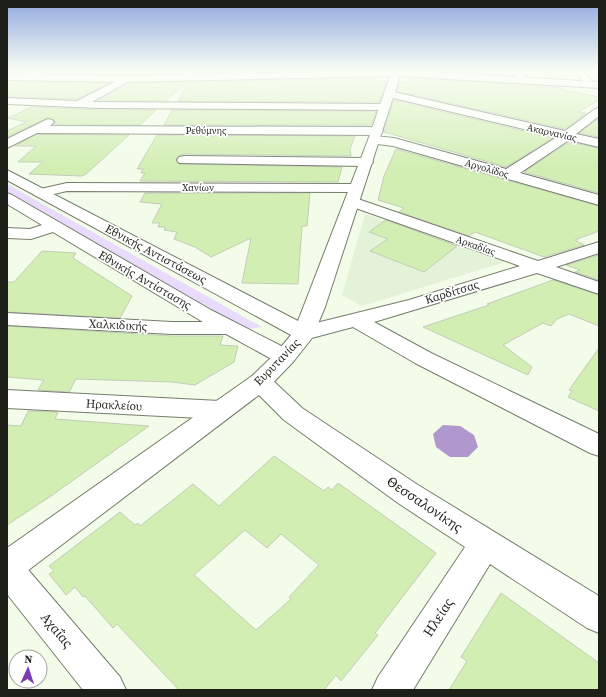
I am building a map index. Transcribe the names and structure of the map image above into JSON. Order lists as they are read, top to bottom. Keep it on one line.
{"streets":{"street":["Ρεθύμνης","Ακαρνανίας","Αργολίδος","Χανίων","Αρκαδίας","Εθνικής Αντιστάσεως","Εθνικής Αντίστασης","Καρδίτσας","Χαλκιδικής","Ευρυτανίας","Ηρακλείου","Θεσσαλονίκης","Ηλείας","Αχαΐας"]},"crossings":[["Ρεθύμνης","Αργολίδος"],["Ρεθύμνης","Ευρυτανίας"],["Αργολίδος","Ευρυτανίας"],["Χανίων","Αρκαδίας"],["Χανίων","Εθνικής Αντιστάσεως"],["Χανίων","Ευρυτανίας"],["Αρκαδίας","Καρδίτσας"],["Αρκαδίας","Ευρυτανίας"],["Εθνικής Αντιστάσεως","Καρδίτσας"],["Εθνικής Αντιστάσεως","Ευρυτανίας"],["Εθνικής Αντίστασης","Χαλκιδικής"],["Εθνικής Αντίστασης","Ευρυτανίας"],["Καρδίτσας","Ευρυτανίας"],["Ευρυτανίας","Ηρακλείου"],["Ευρυτανίας","Θεσσαλονίκης"],["Ευρυτανίας","Αχαΐας"],["Θεσσαλονίκης","Ηλείας"]],"north":"top"}
